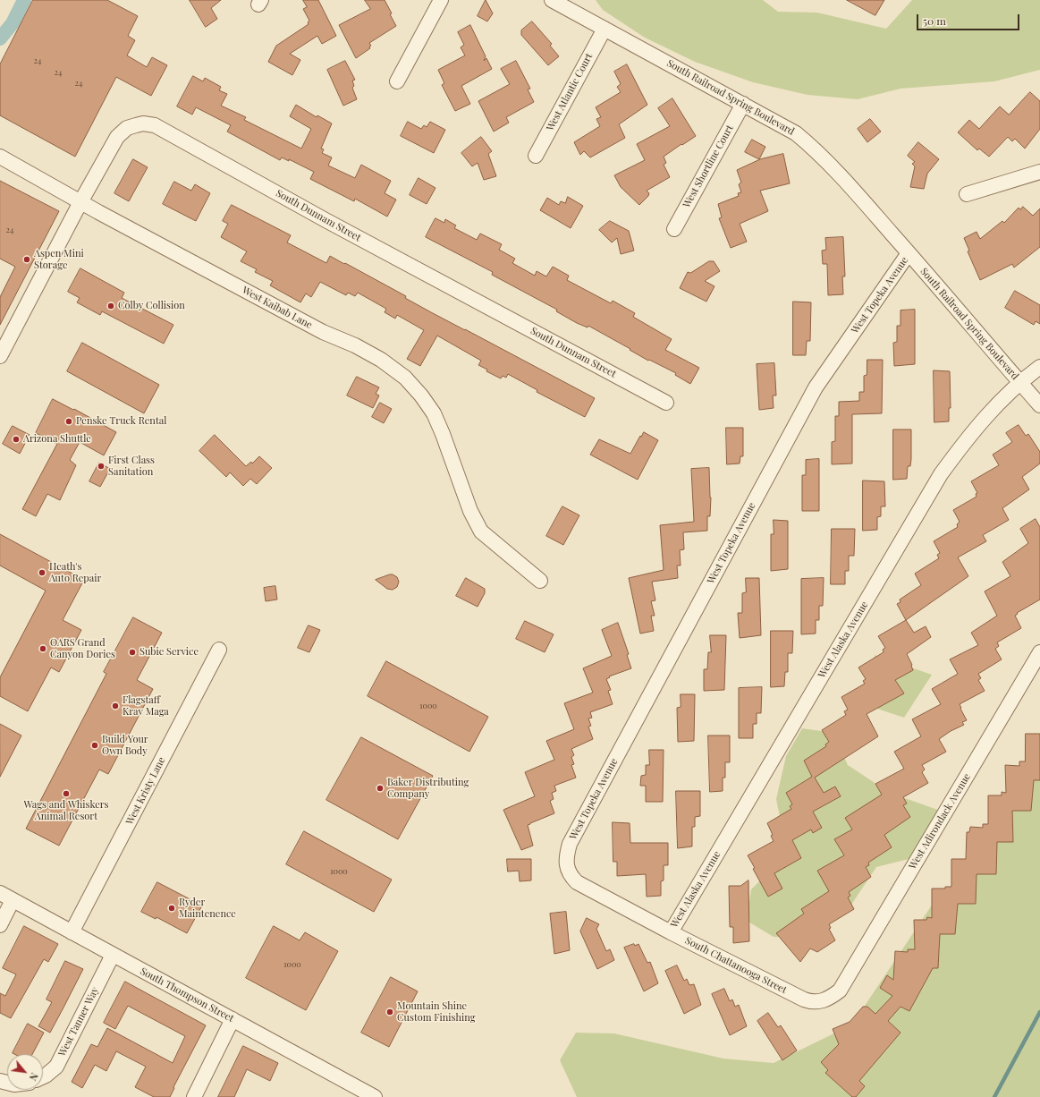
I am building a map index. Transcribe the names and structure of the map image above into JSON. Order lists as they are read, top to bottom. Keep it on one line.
{"streets":{"street":["West Atlantic Court","South Railroad Spring Boulevard","West Shortline Court","South Dunnam Street","West Topeka Avenue","West Kaibab Lane","West Alaska Avenue","West Kristy Lane","West Adirondack Avenue","South Chattanooga Street","South Thompson Street","West Tanner Way"]},"crossings":[["West Atlantic Court","South Railroad Spring Boulevard"],["South Railroad Spring Boulevard","West Shortline Court"],["South Railroad Spring Boulevard","West Topeka Avenue"],["South Railroad Spring Boulevard","West Alaska Avenue"],["South Dunnam Street","West Kaibab Lane"],["West Topeka Avenue","South Chattanooga Street"],["West Alaska Avenue","South Chattanooga Street"],["West Kristy Lane","South Thompson Street"],["West Adirondack Avenue","South Chattanooga Street"],["South Thompson Street","West Tanner Way"]],"places":["Aspen Mini Storage","Colby Collision","Penske Truck Rental","Arizona Shuttle","First Class Sanitation","Heath's Auto Repair","OARS Grand Canyon Dories","Subie Service","Flagstaff Krav Maga","Build Your Own Body","Baker Distributing Company","Wags and Whiskers Animal Resort","Ryder Maintenence","Mountain Shine Custom Finishing"],"house_numbers":["24","24","24","24","1000","1000","1000"],"scale_bar":"50 m","north":"bottom right"}
